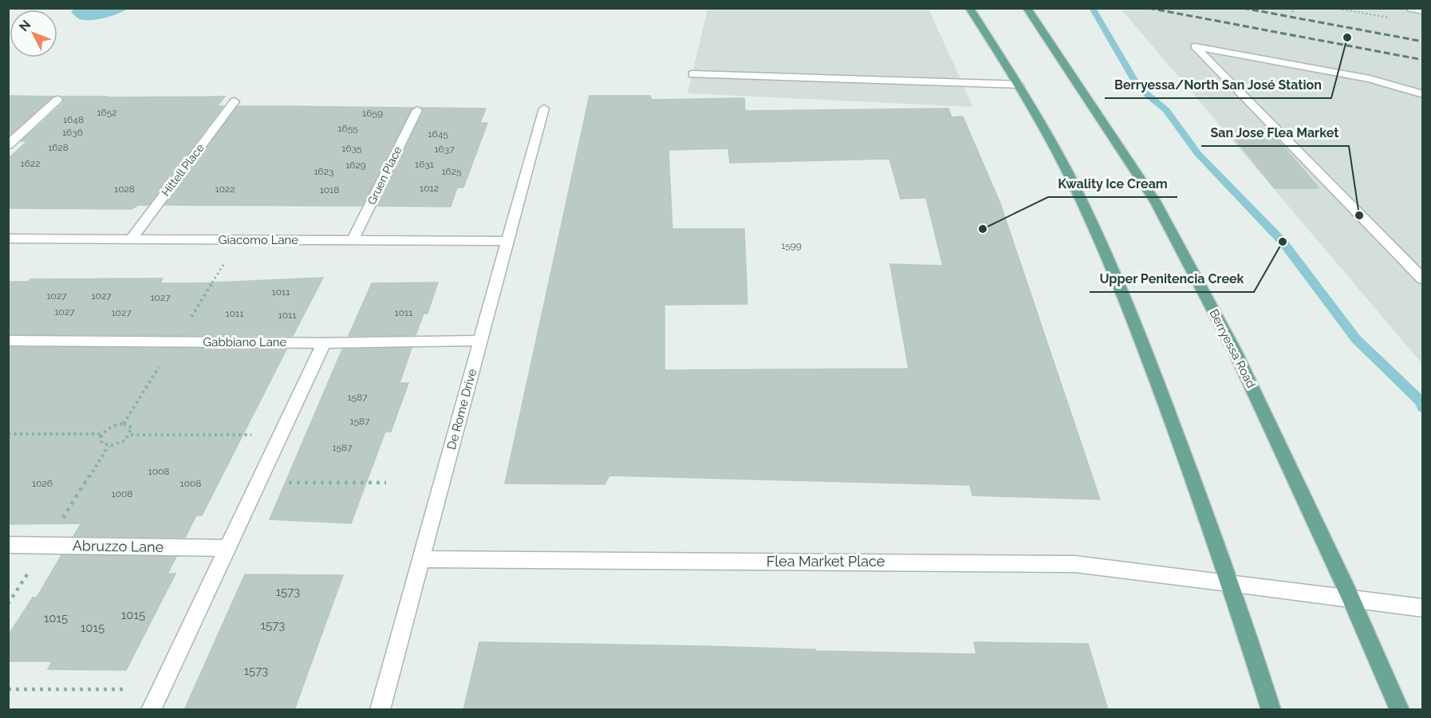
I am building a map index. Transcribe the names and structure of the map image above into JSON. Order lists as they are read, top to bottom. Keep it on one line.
{"streets":{"main road":["Berryessa Road"],"street":["Hittell Place","Gruen Place","Giacomo Lane","Gabbiano Lane","De Rome Drive","Abruzzo Lane","Flea Market Place"]},"crossings":[["Hittell Place","Giacomo Lane"],["Gruen Place","Giacomo Lane"],["Giacomo Lane","De Rome Drive"],["Gabbiano Lane","De Rome Drive"],["Berryessa Road","Flea Market Place"],["De Rome Drive","Flea Market Place"]],"places":["Berryessa/North San José Station","San Jose Flea Market","Kwality Ice Cream","Upper Penitencia Creek"],"house_numbers":["1652","1659","1648","1655","1636","1645","1628","1635","1637","1622","1631","1629","1623","1625","1012","1028","1022","1018","1599","1011","1027","1027","1027","1027","1027","1011","1011","1011","1587","1587","1587","1008","1026","1008","1008","1573","1015","1015","1573","1015","1573"],"north":"top left"}
